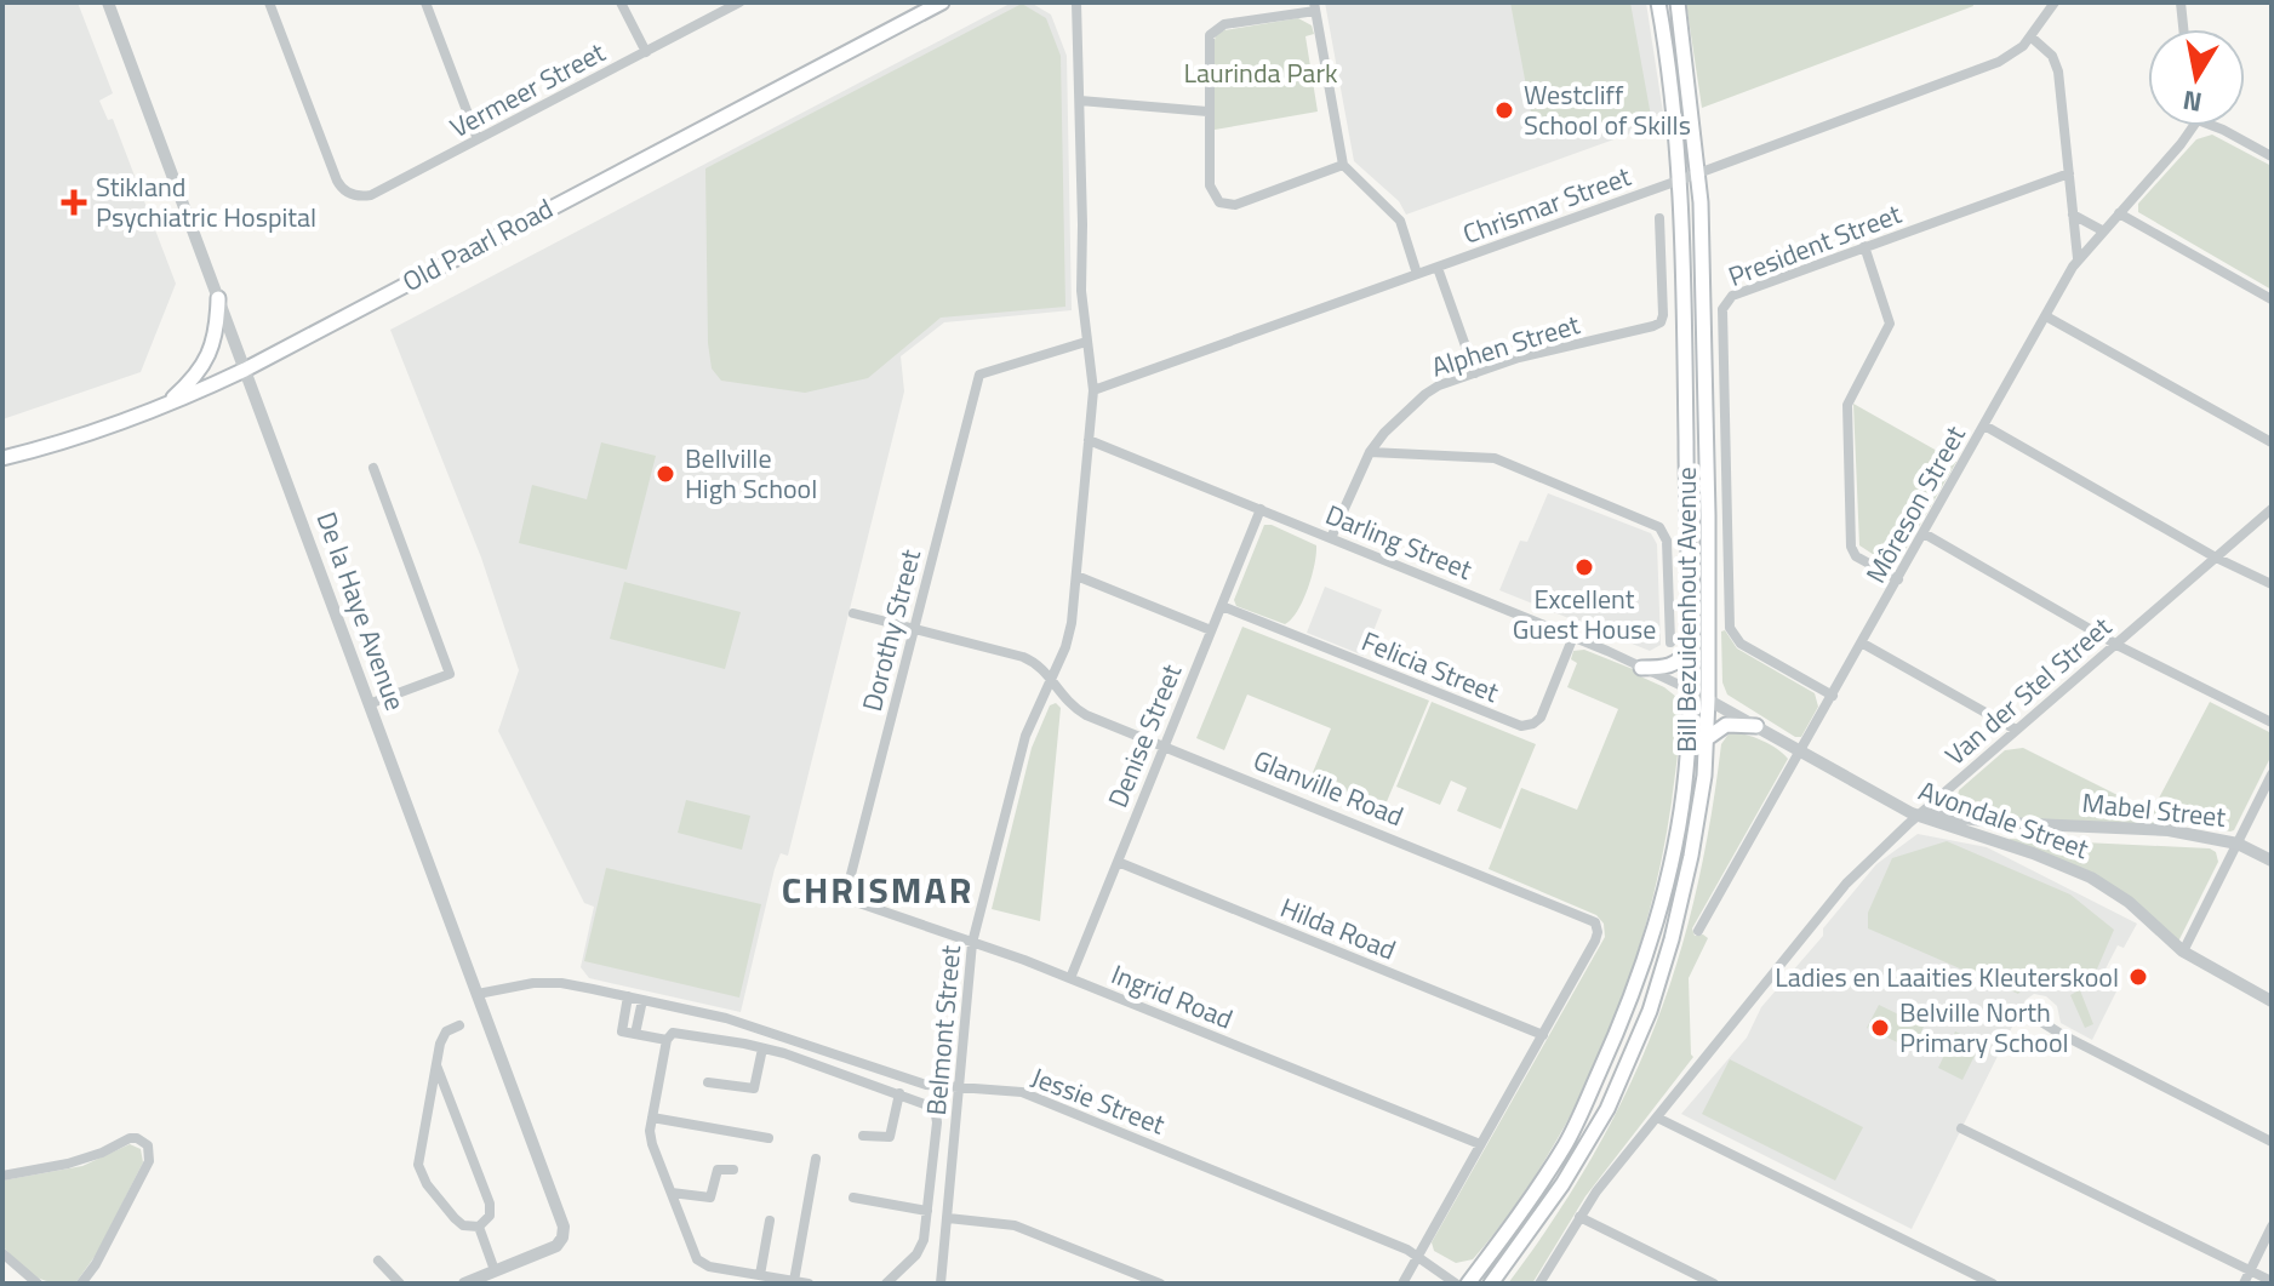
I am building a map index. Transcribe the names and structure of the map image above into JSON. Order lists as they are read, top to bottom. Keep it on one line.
{"streets":{"main road":["Old Paarl Road","Bill Bezuidenhout Avenue"],"street":["Vermeer Street","Chrismar Street","President Street","Alphen Street","Môreson Street","Darling Street","De la Haye Avenue","Dorothy Street","Felicia Street","Van der Stel Street","Denise Street","Glanville Road","Mabel Street","Avondale Street","Hilda Road","Ingrid Road","Belmont Street","Jessie Street"]},"crossings":[["Chrismar Street","Bill Bezuidenhout Avenue"],["Chrismar Street","Belmont Street"],["Old Paarl Road","De la Haye Avenue"],["President Street","Môreson Street"],["Alphen Street","Darling Street"],["Môreson Street","Avondale Street"],["Darling Street","Bill Bezuidenhout Avenue"],["Darling Street","Felicia Street"],["Darling Street","Denise Street"],["Darling Street","Avondale Street"],["Darling Street","Belmont Street"],["Bill Bezuidenhout Avenue","Avondale Street"],["De la Haye Avenue","Jessie Street"],["Dorothy Street","Glanville Road"],["Dorothy Street","Ingrid Road"],["Dorothy Street","Belmont Street"],["Felicia Street","Denise Street"],["Van der Stel Street","Mabel Street"],["Van der Stel Street","Avondale Street"],["Denise Street","Glanville Road"],["Denise Street","Hilda Road"],["Denise Street","Ingrid Road"],["Glanville Road","Hilda Road"],["Glanville Road","Belmont Street"],["Mabel Street","Avondale Street"],["Ingrid Road","Belmont Street"],["Belmont Street","Jessie Street"]],"districts":["CHRISMAR"],"parks":["Laurinda Park"],"places":{"other":["Westcliff School of Skills","Bellville High School","Excellent Guest House","Ladies en Laaities Kleuterskool","Belville North Primary School"],"health":["Stikland Psychiatric Hospital"]},"north":"bottom"}
